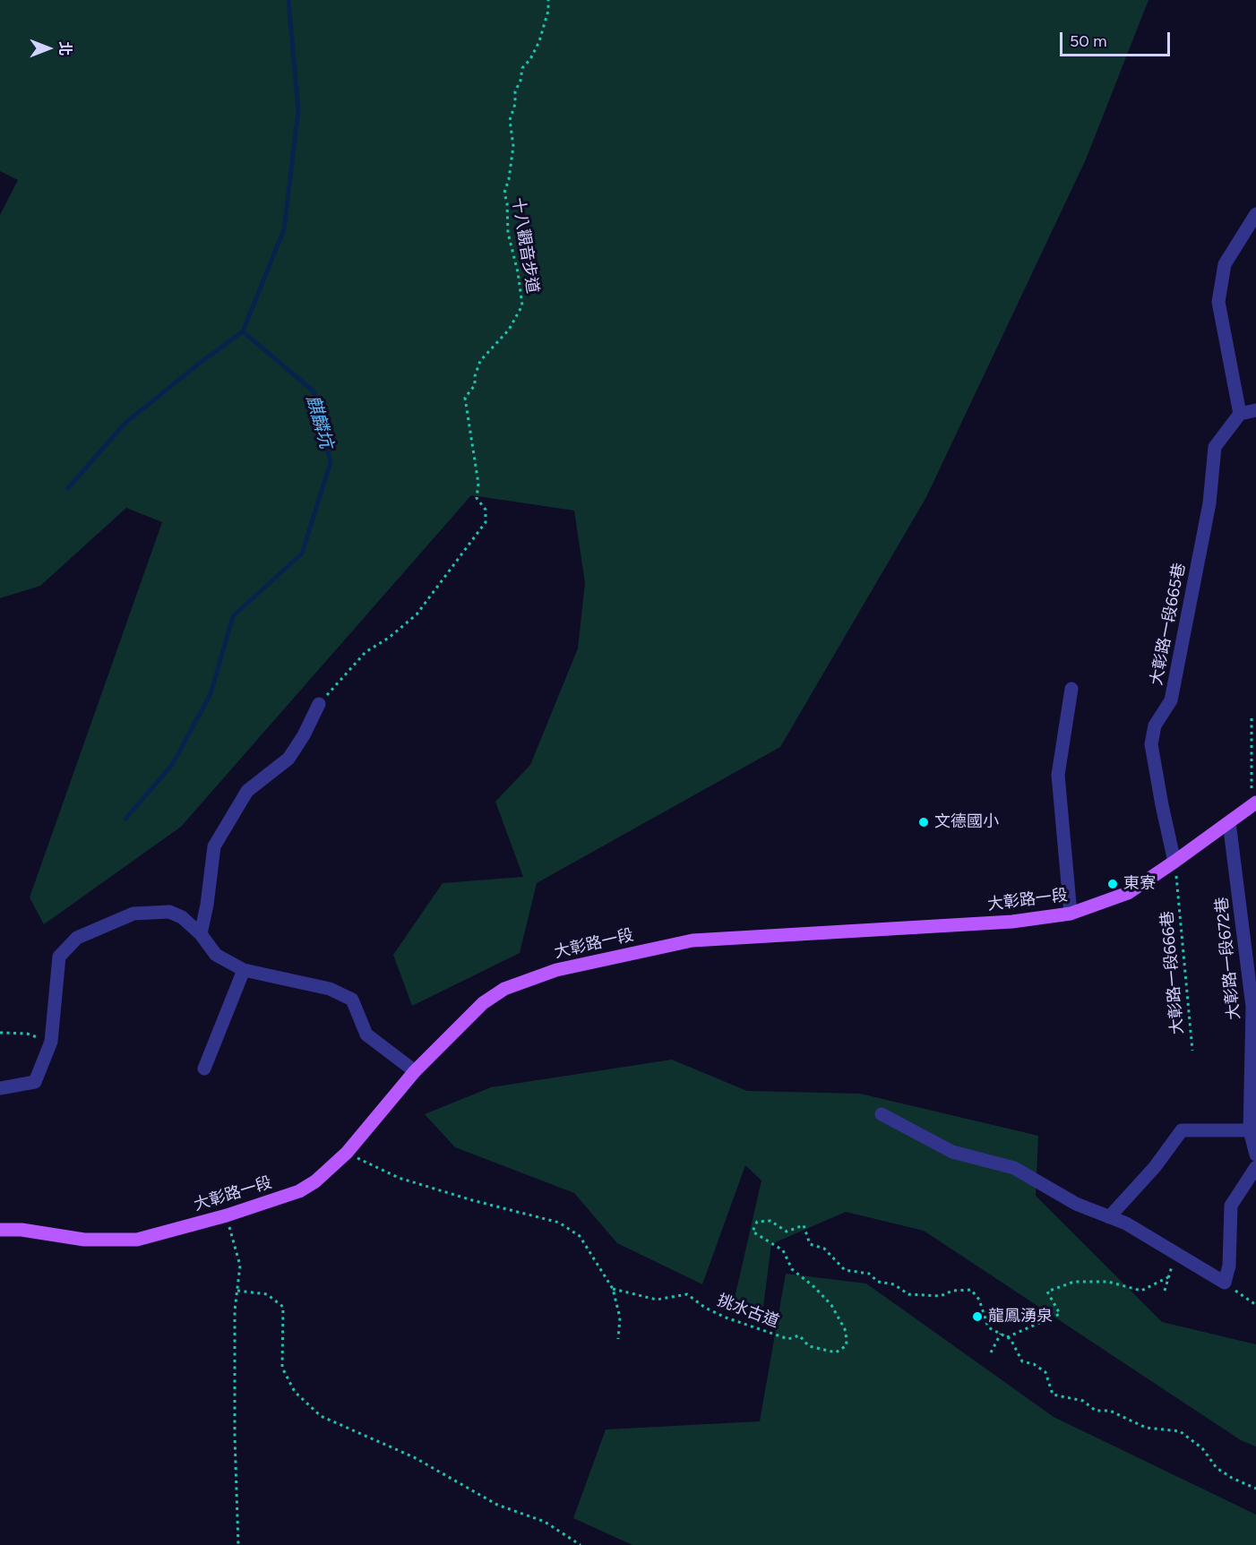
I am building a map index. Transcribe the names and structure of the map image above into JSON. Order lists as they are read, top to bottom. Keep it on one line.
{"streets":{"main road":["大彰路一段"],"lane":["大彰路一段665巷","大彰路一段672巷"],"path":["十八觀音步道","大彰路一段666巷","挑水古道"]},"crossings":[["大彰路一段665巷","大彰路一段"],["大彰路一段665巷","大彰路一段666巷"],["大彰路一段","大彰路一段672巷"],["大彰路一段","大彰路一段666巷"]],"water":["麒麟坑"],"places":["文德國小","東寮","龍鳳湧泉"],"scale_bar":"50 m","north":"right"}
